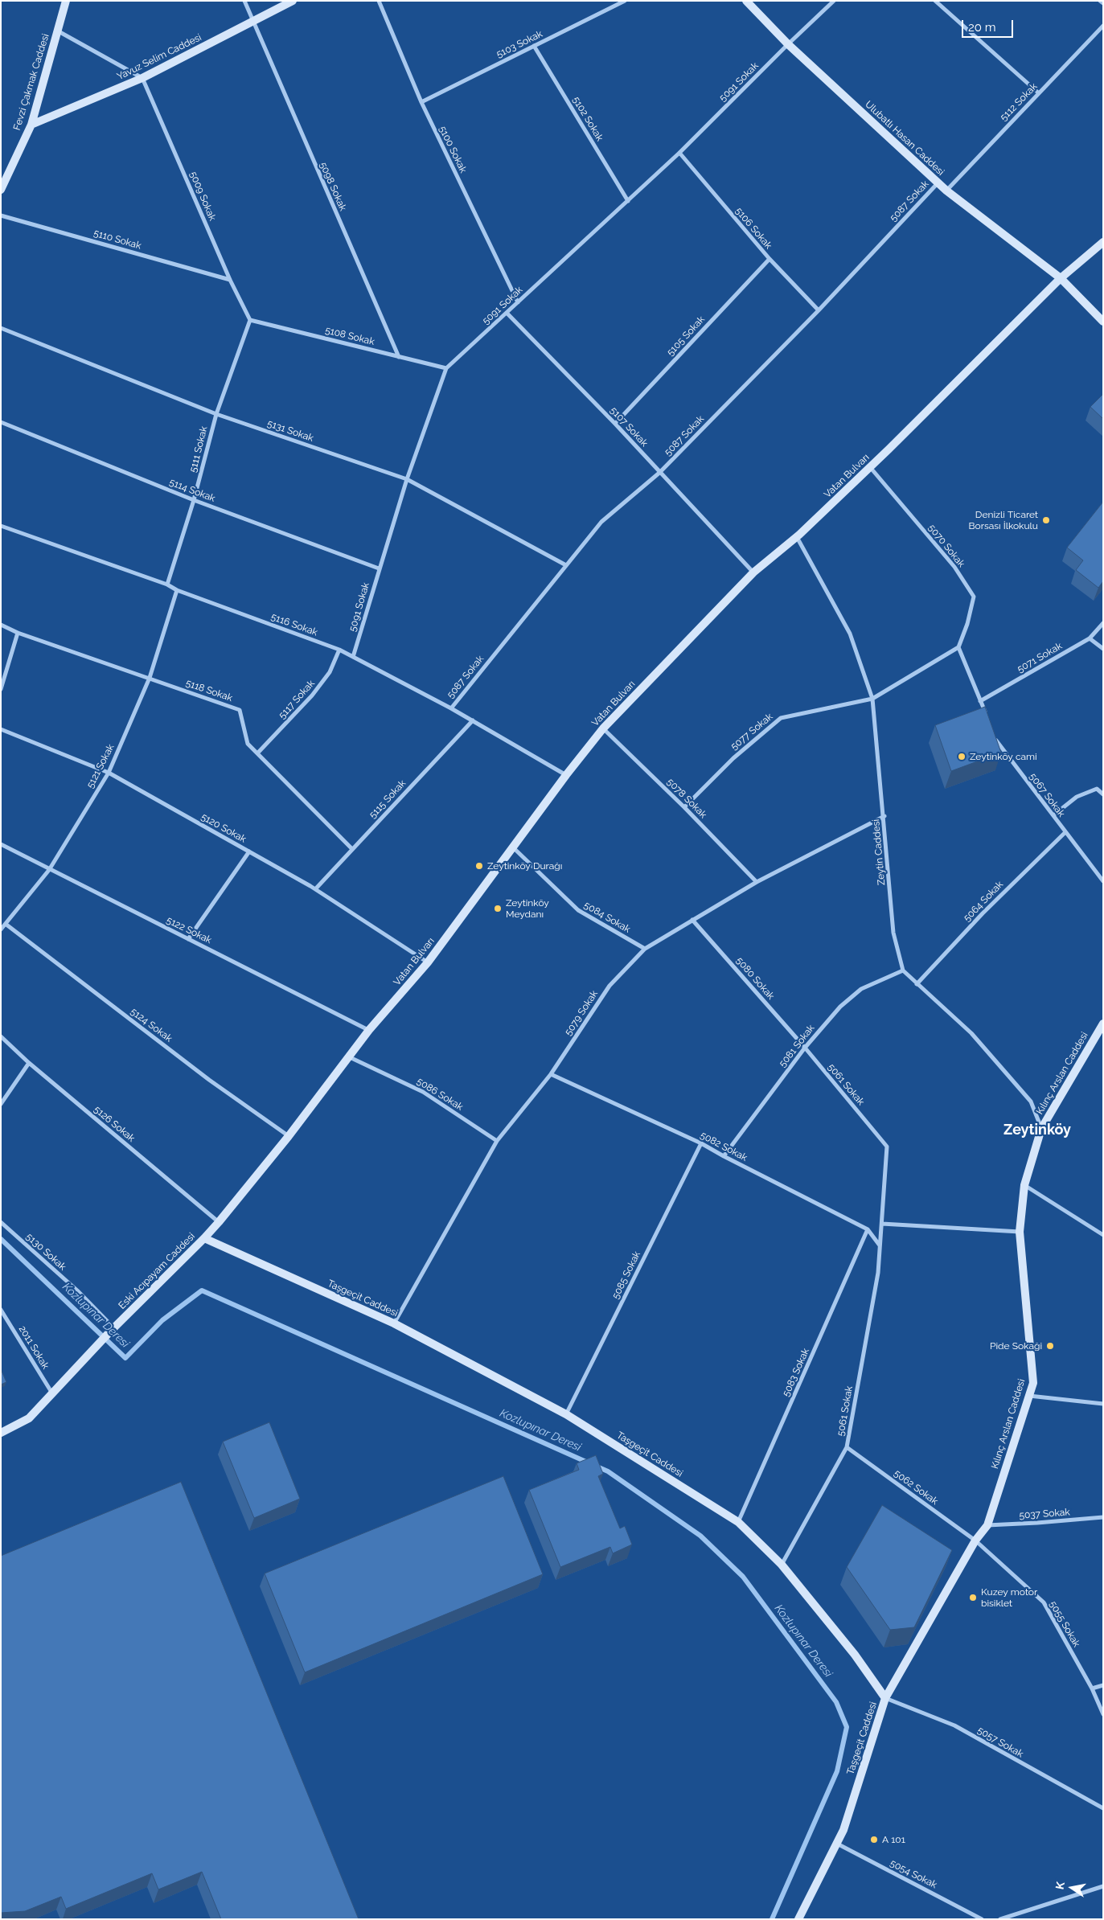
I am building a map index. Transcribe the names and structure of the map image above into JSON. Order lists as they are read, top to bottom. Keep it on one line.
{"streets":{"street":["5103 Sokak","Yavuz Selim Caddesi","Fevzi Çakmak Caddesi","5091 Sokak","5112 Sokak","5102 Sokak","Ulubatlı Hasan Caddesi","5100 Sokak","5098 Sokak","5009 Sokak","5087 Sokak","5106 Sokak","5110 Sokak","5108 Sokak","5105 Sokak","5107 Sokak","5131 Sokak","5111 Sokak","Vatan Bulvarı","5114 Sokak","5070 Sokak","5116 Sokak","5071 Sokak","5118 Sokak","5117 Sokak","5077 Sokak","5121 Sokak","5067 Sokak","5078 Sokak","5115 Sokak","5120 Sokak","Zeytin Caddesi","5064 Sokak","5084 Sokak","5122 Sokak","5080 Sokak","5079 Sokak","5124 Sokak","5081 Sokak","Kılınç Arslan Caddesi","5061 Sokak","5086 Sokak","5126 Sokak","5082 Sokak","5130 Sokak","Eski Acıpayam Caddesi","5085 Sokak","Taşgeçit Caddesi","2011 Sokak","5083 Sokak","5062 Sokak","5037 Sokak","5055 Sokak","5057 Sokak","5054 Sokak"]},"crossings":[["5103 Sokak","5102 Sokak"],["5103 Sokak","5100 Sokak"],["Yavuz Selim Caddesi","Fevzi Çakmak Caddesi"],["Yavuz Selim Caddesi","5098 Sokak"],["Yavuz Selim Caddesi","5009 Sokak"],["5091 Sokak","5102 Sokak"],["5091 Sokak","Ulubatlı Hasan Caddesi"],["5091 Sokak","5100 Sokak"],["5091 Sokak","5106 Sokak"],["5091 Sokak","5108 Sokak"],["5091 Sokak","5107 Sokak"],["5091 Sokak","5131 Sokak"],["5091 Sokak","5114 Sokak"],["5091 Sokak","5116 Sokak"],["5112 Sokak","Ulubatlı Hasan Caddesi"],["Ulubatlı Hasan Caddesi","5087 Sokak"],["Ulubatlı Hasan Caddesi","Vatan Bulvarı"],["5098 Sokak","5108 Sokak"],["5009 Sokak","5110 Sokak"],["5009 Sokak","5108 Sokak"],["5009 Sokak","5111 Sokak"],["5087 Sokak","5106 Sokak"],["5087 Sokak","5107 Sokak"],["5087 Sokak","5131 Sokak"],["5087 Sokak","5116 Sokak"],["5106 Sokak","5105 Sokak"],["5108 Sokak","5111 Sokak"],["5105 Sokak","5107 Sokak"],["5107 Sokak","Vatan Bulvarı"],["5131 Sokak","5111 Sokak"],["5111 Sokak","5114 Sokak"],["5111 Sokak","5116 Sokak"],["Vatan Bulvarı","5070 Sokak"],["Vatan Bulvarı","5116 Sokak"],["Vatan Bulvarı","5078 Sokak"],["Vatan Bulvarı","5120 Sokak"],["Vatan Bulvarı","Zeytin Caddesi"],["Vatan Bulvarı","5084 Sokak"],["Vatan Bulvarı","5122 Sokak"],["Vatan Bulvarı","5124 Sokak"],["Vatan Bulvarı","5086 Sokak"],["Vatan Bulvarı","5126 Sokak"],["Vatan Bulvarı","Eski Acıpayam Caddesi"],["Vatan Bulvarı","Taşgeçit Caddesi"],["5070 Sokak","5077 Sokak"],["5116 Sokak","5117 Sokak"],["5116 Sokak","5121 Sokak"],["5116 Sokak","5115 Sokak"],["5118 Sokak","5117 Sokak"],["5118 Sokak","5121 Sokak"],["5118 Sokak","5115 Sokak"],["5077 Sokak","5078 Sokak"],["5077 Sokak","Zeytin Caddesi"],["5121 Sokak","5120 Sokak"],["5121 Sokak","5122 Sokak"],["5121 Sokak","5124 Sokak"],["5067 Sokak","5064 Sokak"],["5078 Sokak","5079 Sokak"],["5115 Sokak","5120 Sokak"],["Zeytin Caddesi","5079 Sokak"],["Zeytin Caddesi","5081 Sokak"],["5084 Sokak","5079 Sokak"],["5080 Sokak","5079 Sokak"],["5080 Sokak","5081 Sokak"],["5080 Sokak","5061 Sokak"],["5079 Sokak","5086 Sokak"],["5079 Sokak","5082 Sokak"],["5079 Sokak","Taşgeçit Caddesi"],["5081 Sokak","5061 Sokak"],["5081 Sokak","5082 Sokak"],["Kılınç Arslan Caddesi","Taşgeçit Caddesi"],["Kılınç Arslan Caddesi","5062 Sokak"],["Kılınç Arslan Caddesi","5037 Sokak"],["Kılınç Arslan Caddesi","5055 Sokak"],["Kılınç Arslan Caddesi","5057 Sokak"],["5061 Sokak","5082 Sokak"],["5061 Sokak","Taşgeçit Caddesi"],["5061 Sokak","5062 Sokak"],["5082 Sokak","5085 Sokak"],["5082 Sokak","5083 Sokak"],["5130 Sokak","Eski Acıpayam Caddesi"],["Eski Acıpayam Caddesi","Taşgeçit Caddesi"],["Eski Acıpayam Caddesi","2011 Sokak"],["5085 Sokak","Taşgeçit Caddesi"],["Taşgeçit Caddesi","5083 Sokak"],["Taşgeçit Caddesi","5057 Sokak"],["Taşgeçit Caddesi","5054 Sokak"],["5062 Sokak","5055 Sokak"]],"districts":["Zeytinköy"],"water":["Kozlupınar Deresi"],"places":["Denizli Ticaret Borsası İlkokulu","Zeytinköy cami","Zeytinköy Durağı","Zeytinköy Meydanı","Pide Sokaği","Kuzey motor bisiklet","A 101"],"scale_bar":"20 m","north":"left"}
